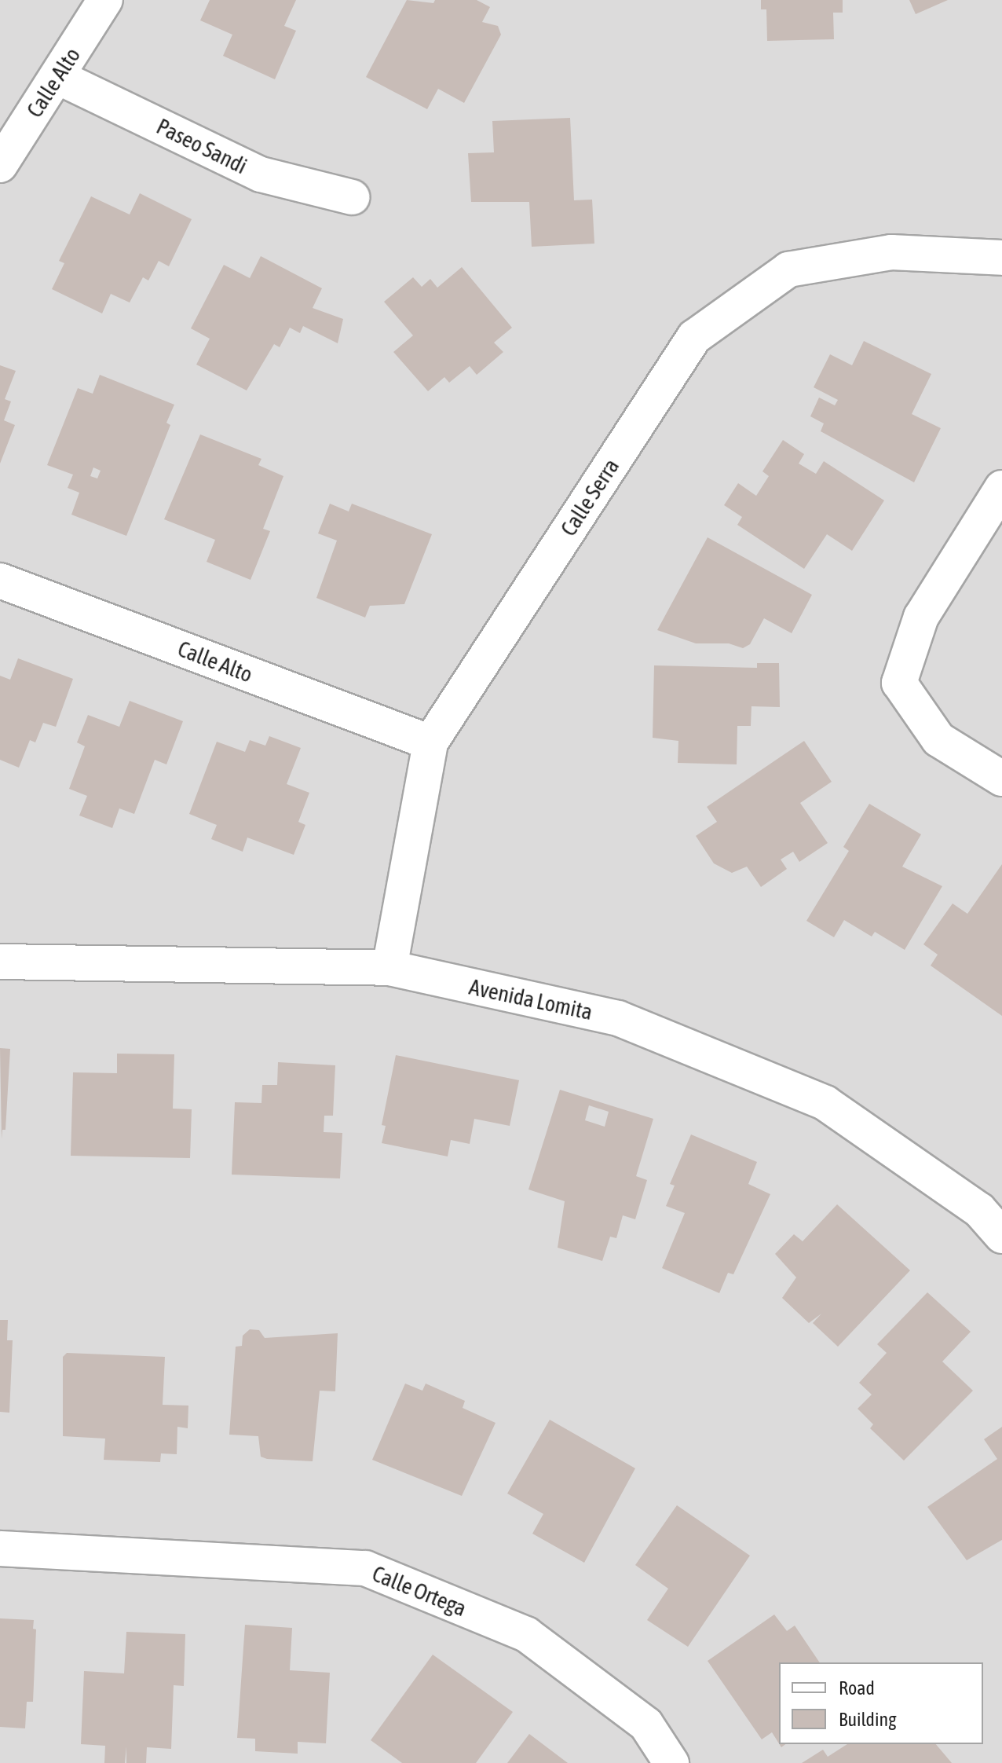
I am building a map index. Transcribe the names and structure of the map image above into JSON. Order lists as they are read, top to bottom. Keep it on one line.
{"streets":{"street":["Calle Alto","Paseo Sandi","Calle Serra","Avenida Lomita","Calle Ortega"]},"crossings":[["Calle Alto","Paseo Sandi"],["Calle Alto","Calle Serra"],["Calle Serra","Avenida Lomita"]],"legend":["Road","Building"]}
